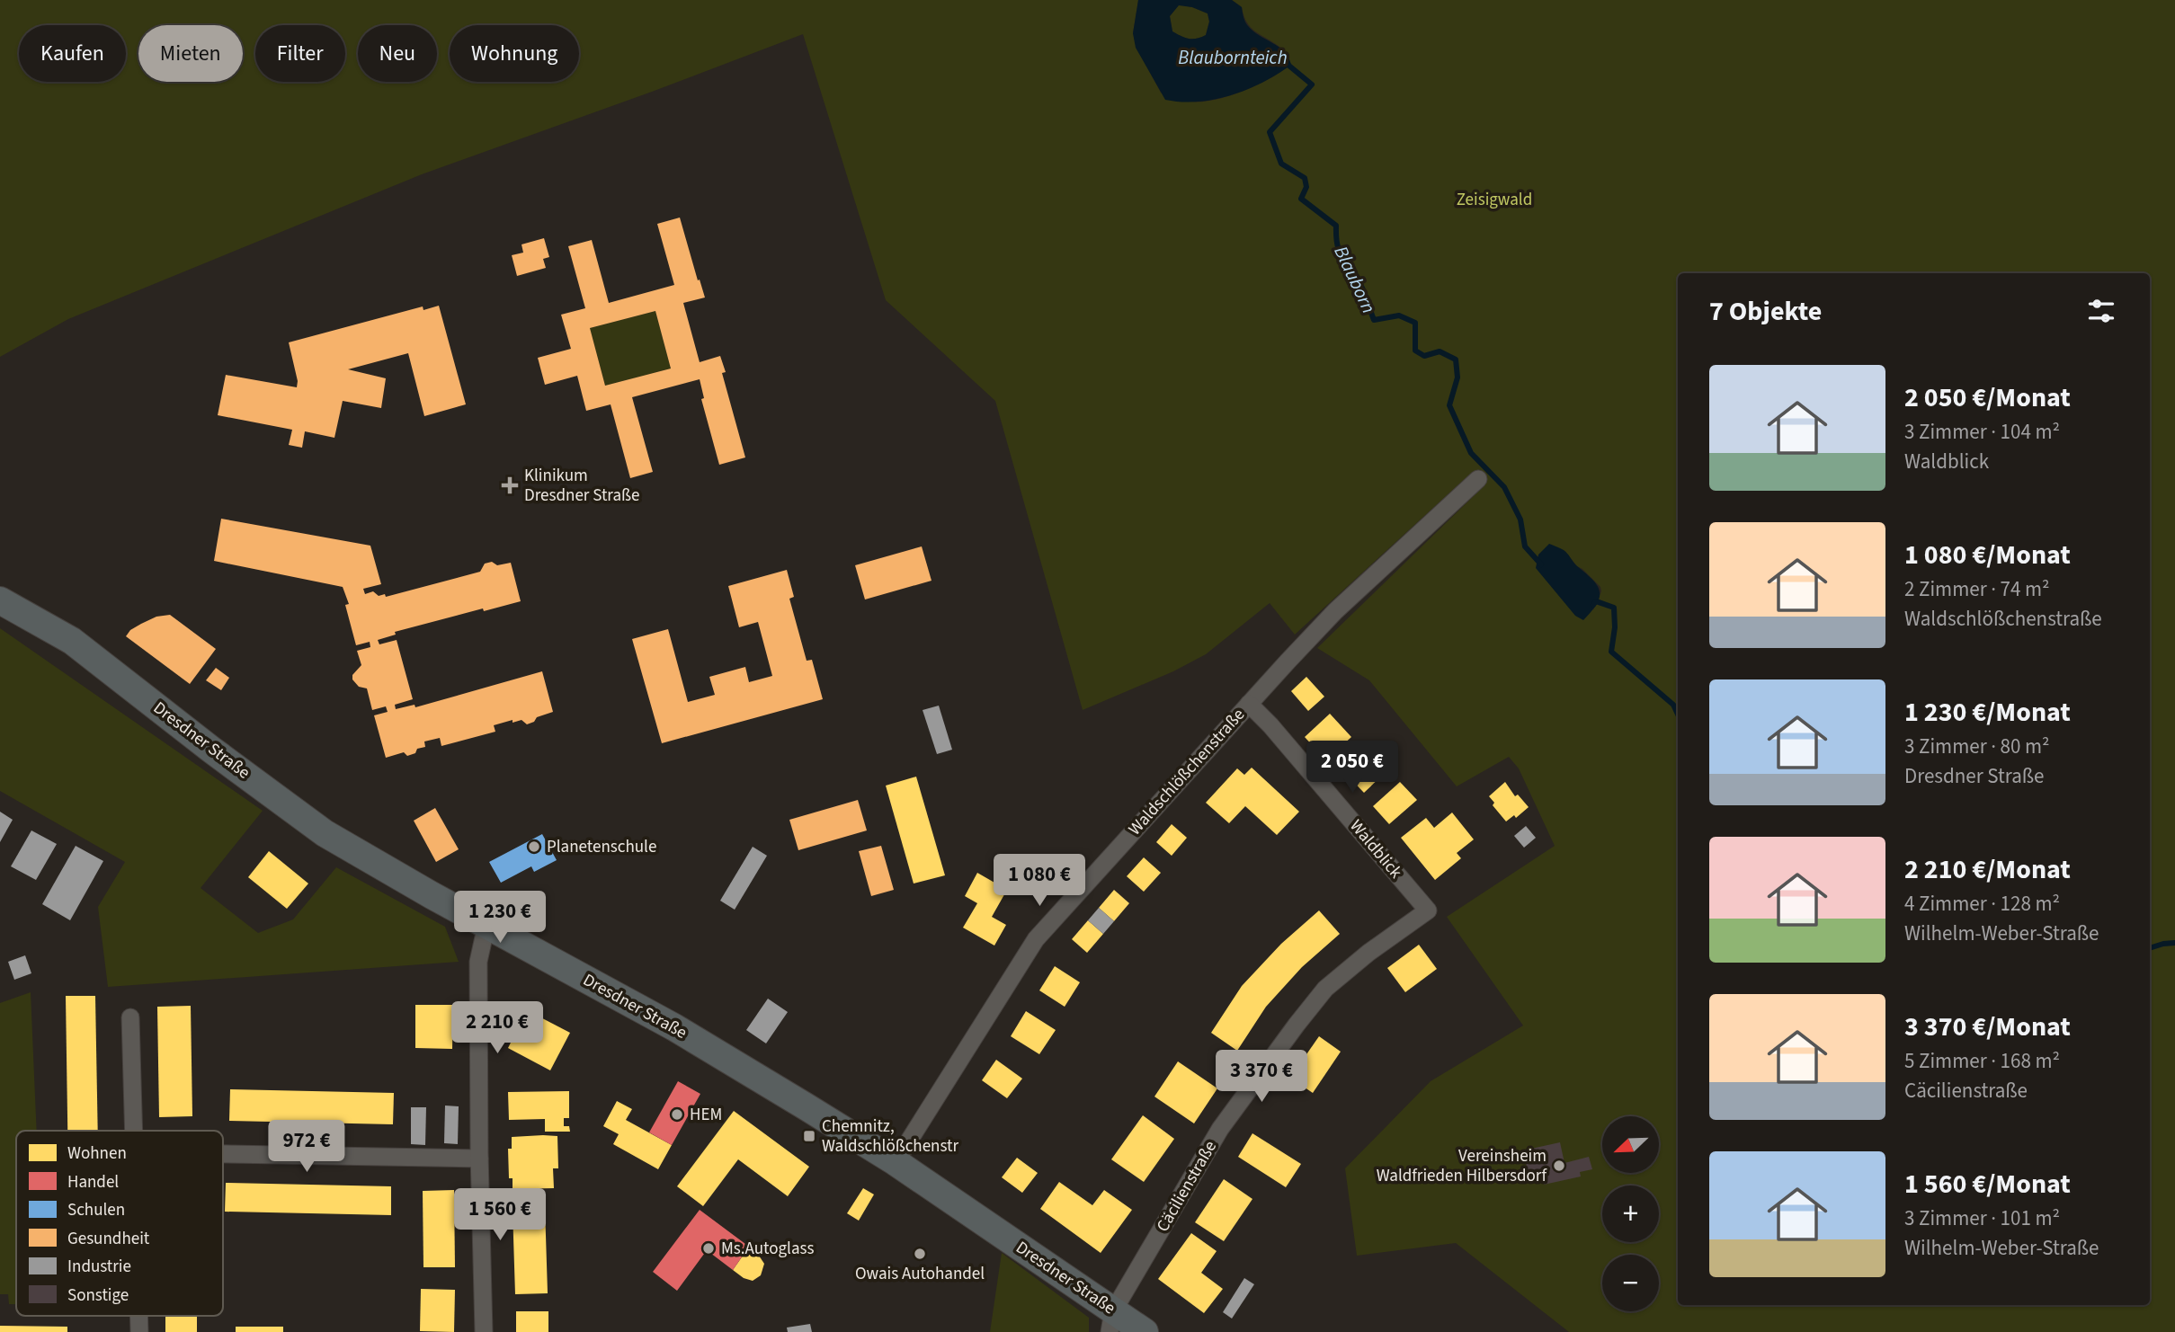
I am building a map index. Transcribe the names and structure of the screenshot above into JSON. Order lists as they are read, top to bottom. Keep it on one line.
{"streets":{"main road":["Dresdner Straße"],"street":["Waldschlößchenstraße","Waldblick","Cäcilienstraße"]},"crossings":[["Dresdner Straße","Waldschlößchenstraße"],["Dresdner Straße","Cäcilienstraße"],["Waldschlößchenstraße","Waldblick"],["Waldblick","Cäcilienstraße"]],"water":["Blaubornteich","Blauborn"],"parks":["Zeisigwald"],"places":{"health":["Klinikum Dresdner Straße"],"other":["Planetenschule","HEM","Vereinsheim Waldfrieden Hilbersdorf","Ms.Autoglass","Owais Autohandel"],"transit":["Chemnitz, Waldschlößchenstr"]},"legend":["Wohnen","Handel","Schulen","Gesundheit","Industrie","Sonstige"],"north":"bottom left","page":{"chip":["Kaufen","Mieten","Filter","Neu","Wohnung"],"heading":"7 Objekte","list":[{"name":"2 050 €/Monat","note":"3 Zimmer · 104 m² · Waldblick"},{"name":"1 080 €/Monat","note":"2 Zimmer · 74 m² · Waldschlößchenstraße"},{"name":"1 230 €/Monat","note":"3 Zimmer · 80 m² · Dresdner Straße"},{"name":"2 210 €/Monat","note":"4 Zimmer · 128 m² · Wilhelm-Weber-Straße"},{"name":"3 370 €/Monat","note":"5 Zimmer · 168 m² · Cäcilienstraße"},{"name":"1 560 €/Monat","note":"3 Zimmer · 101 m² · Wilhelm-Weber-Straße"}],"price":["2 050 €","1 080 €","1 230 €","2 210 €","3 370 €","972 €","1 560 €"],"map_buttons":["+","−"]}}
